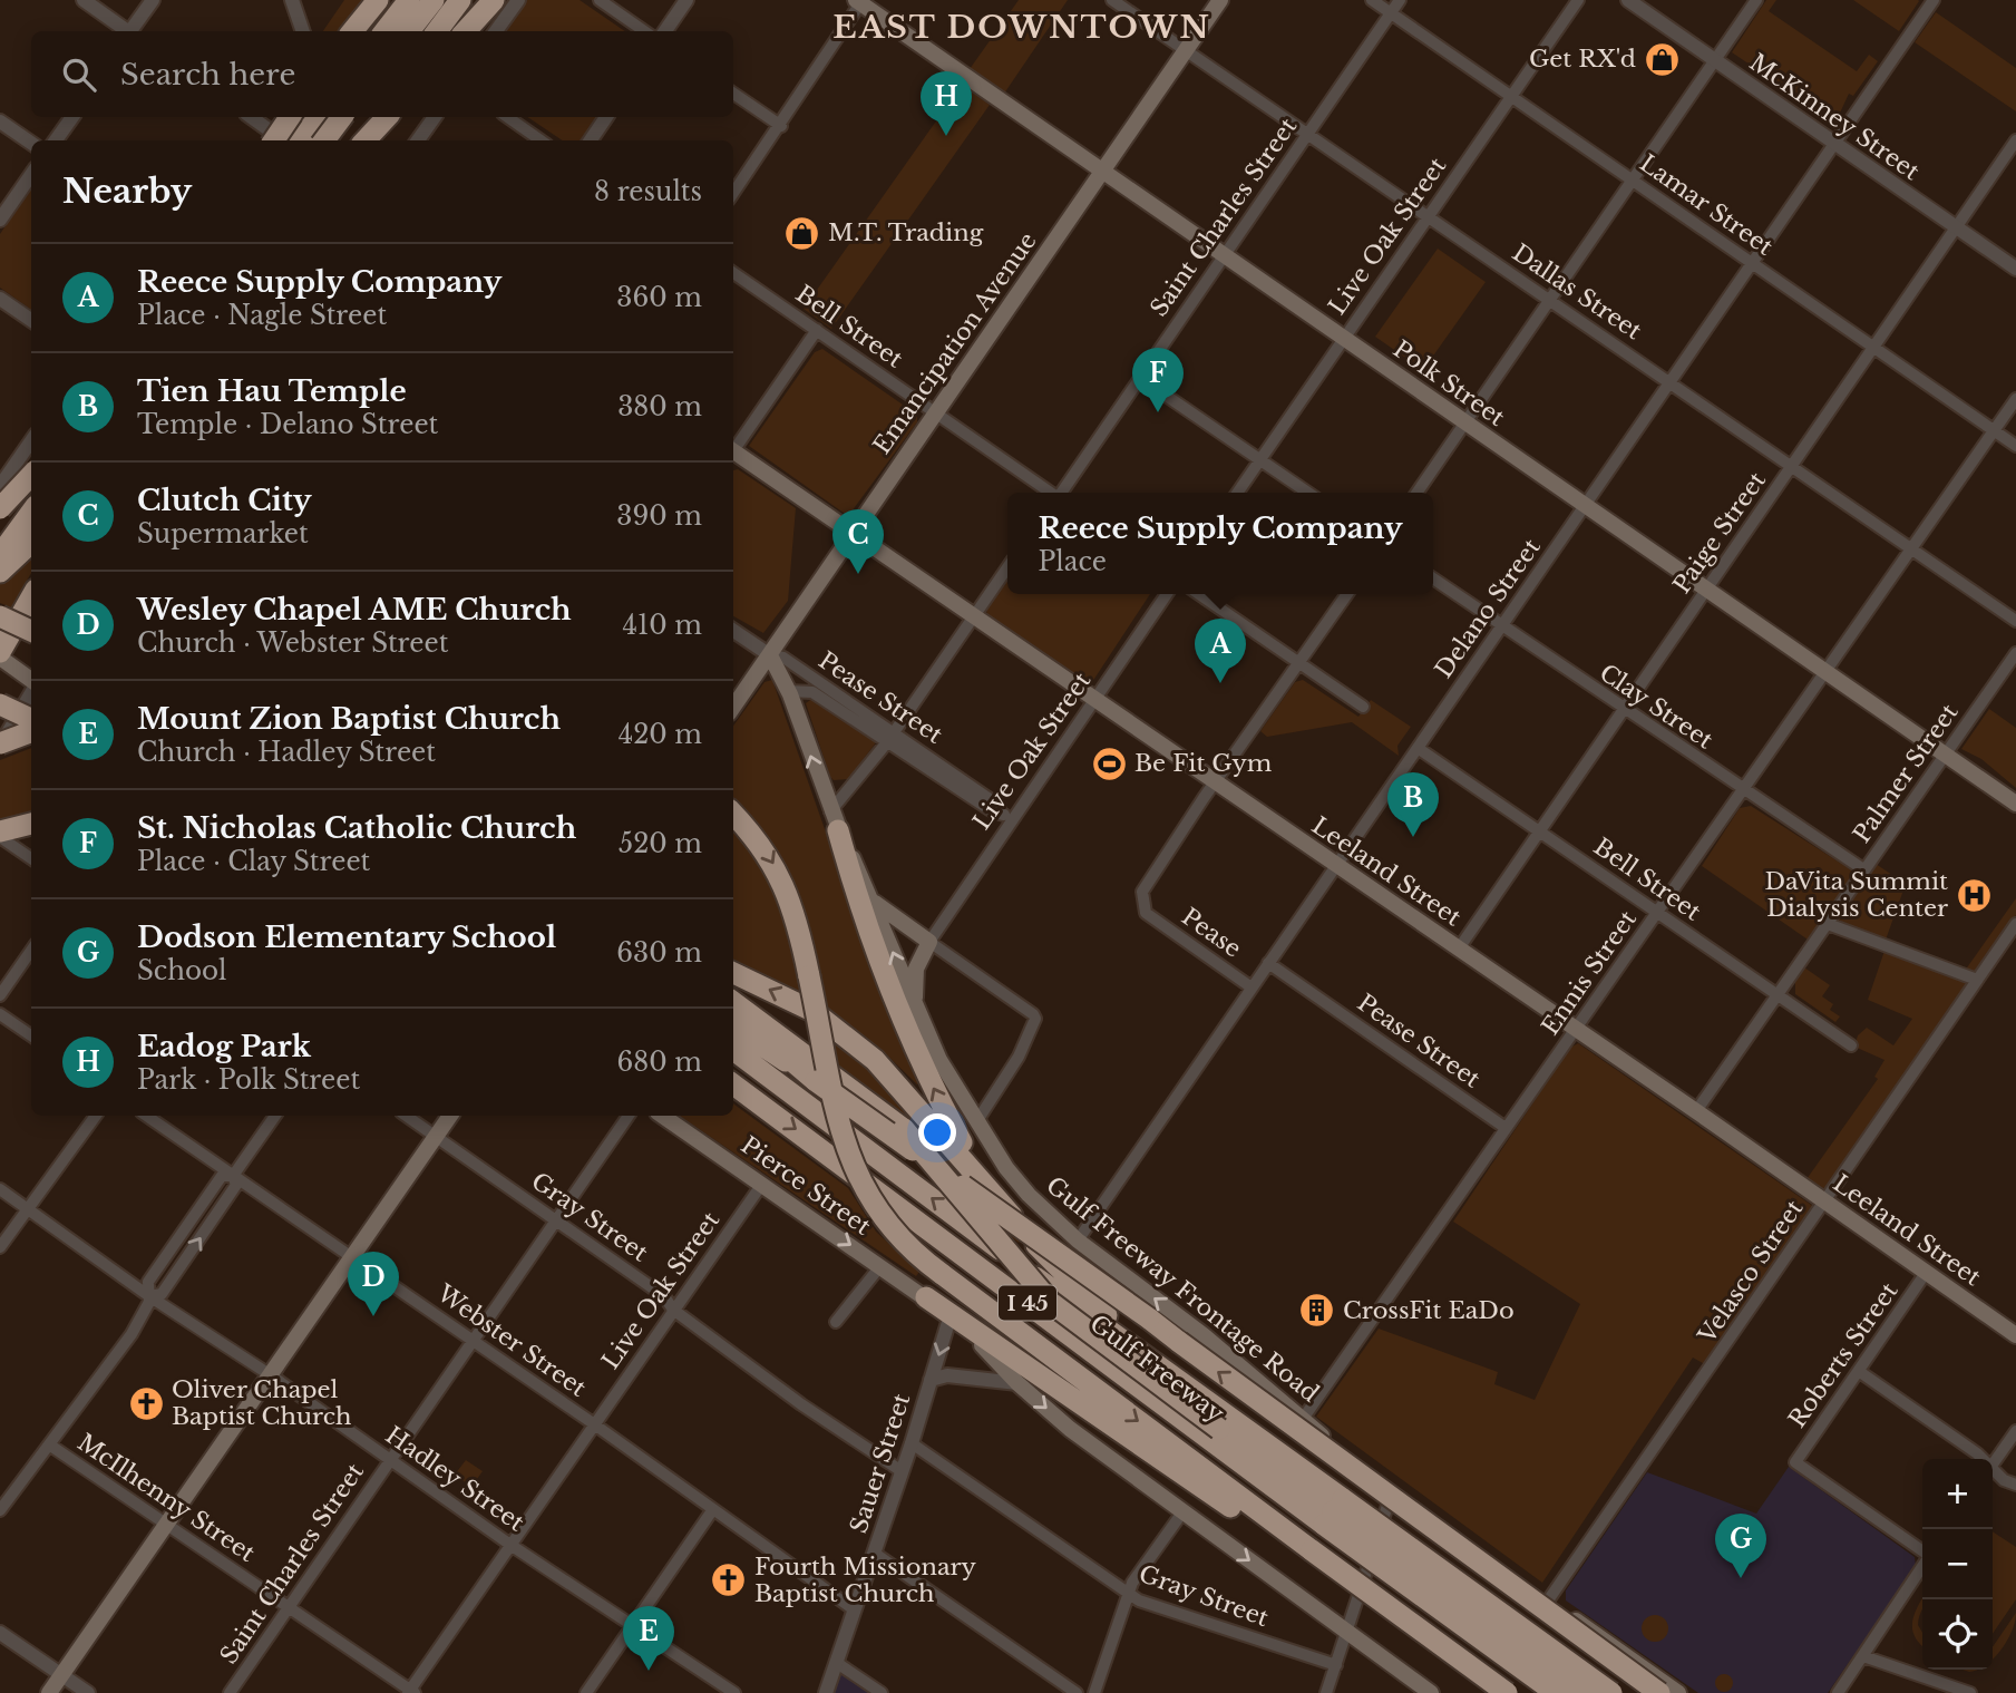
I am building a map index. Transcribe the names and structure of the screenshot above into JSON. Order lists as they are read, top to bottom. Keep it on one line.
{"streets":{"highway":["I 45","Gulf Freeway"],"main road":["Emancipation Avenue","Polk Street","Leeland Street","Pierce Street","Gulf Freeway Frontage Road"],"street":["McKinney Street","Lamar Street","Saint Charles Street","Live Oak Street","Dallas Street","Bell Street","Paige Street","Delano Street","Pease Street","Clay Street","Palmer Street","Pease","Ennis Street","Gray Street","Velasco Street","Webster Street","Roberts Street","Sauer Street","Hadley Street","McIlhenny Street"]},"crossings":[["McKinney Street","Paige Street"],["McKinney Street","Delano Street"],["Lamar Street","Saint Charles Street"],["Lamar Street","Live Oak Street"],["Lamar Street","Paige Street"],["Lamar Street","Delano Street"],["Lamar Street","Ennis Street"],["Saint Charles Street","Dallas Street"],["Saint Charles Street","Polk Street"],["Saint Charles Street","Gray Street"],["Saint Charles Street","Webster Street"],["Saint Charles Street","Hadley Street"],["Saint Charles Street","McIlhenny Street"],["Live Oak Street","Dallas Street"],["Live Oak Street","Polk Street"],["Live Oak Street","Pease Street"],["Live Oak Street","Leeland Street"],["Live Oak Street","Pierce Street"],["Live Oak Street","Gray Street"],["Live Oak Street","Webster Street"],["Live Oak Street","Hadley Street"],["Live Oak Street","McIlhenny Street"],["Dallas Street","Emancipation Avenue"],["Dallas Street","Paige Street"],["Dallas Street","Delano Street"],["Dallas Street","Ennis Street"],["Bell Street","Emancipation Avenue"],["Bell Street","Paige Street"],["Bell Street","Delano Street"],["Bell Street","Palmer Street"],["Bell Street","Ennis Street"],["Emancipation Avenue","Polk Street"],["Emancipation Avenue","Pease Street"],["Emancipation Avenue","Leeland Street"],["Emancipation Avenue","Gulf Freeway Frontage Road"],["Polk Street","Paige Street"],["Polk Street","Delano Street"],["Polk Street","Palmer Street"],["Polk Street","Ennis Street"],["Paige Street","Clay Street"],["Paige Street","Leeland Street"],["Delano Street","Pease Street"],["Delano Street","Clay Street"],["Delano Street","Leeland Street"],["Delano Street","Pease"],["Delano Street","Gulf Freeway Frontage Road"],["Pease Street","Ennis Street"],["Pease Street","Gulf Freeway Frontage Road"],["Clay Street","Palmer Street"],["Clay Street","Ennis Street"],["Palmer Street","Leeland Street"],["Leeland Street","Pease"],["Leeland Street","Ennis Street"],["Leeland Street","Velasco Street"],["Leeland Street","Roberts Street"],["Ennis Street","Gulf Freeway Frontage Road"],["Gray Street","Sauer Street"],["Velasco Street","Gulf Freeway Frontage Road"],["Webster Street","Sauer Street"]],"one_way":["Pierce Street","Gulf Freeway Frontage Road"],"districts":["EAST DOWNTOWN"],"places":{"shop":["Get RX'd","M.T. Trading"],"sports":["Be Fit Gym"],"hospital":["DaVita Summit Dialysis Center"],"building":["CrossFit EaDo"],"church":["Oliver Chapel Baptist Church","Fourth Missionary Baptist Church"]},"page":{"search":"Search here","pins":["H","F","C","A","B","D","G","E"],"heading":["Nearby","8 results"],"list":[{"mark":"A","name":"Reece Supply Company","note":"Place · Nagle Street","value":"360 m"},{"mark":"B","name":"Tien Hau Temple","note":"Temple · Delano Street","value":"380 m"},{"mark":"C","name":"Clutch City","note":"Supermarket","value":"390 m"},{"mark":"D","name":"Wesley Chapel AME Church","note":"Church · Webster Street","value":"410 m"},{"mark":"E","name":"Mount Zion Baptist Church","note":"Church · Hadley Street","value":"420 m"},{"mark":"F","name":"St. Nicholas Catholic Church","note":"Place · Clay Street","value":"520 m"},{"mark":"G","name":"Dodson Elementary School","note":"School","value":"630 m"},{"mark":"H","name":"Eadog Park","note":"Park · Polk Street","value":"680 m"}],"popup":["Reece Supply Company","Place"],"map_buttons":["+","−"]}}
